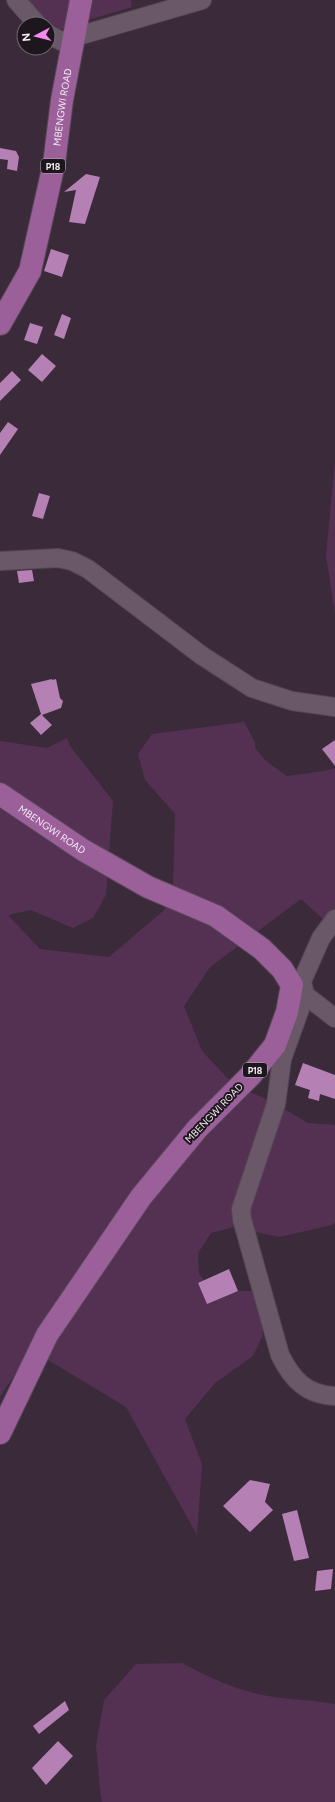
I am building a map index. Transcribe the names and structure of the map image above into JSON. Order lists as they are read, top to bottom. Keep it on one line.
{"streets":{"main road":["MBENGWI ROAD","P18"]},"north":"left"}
